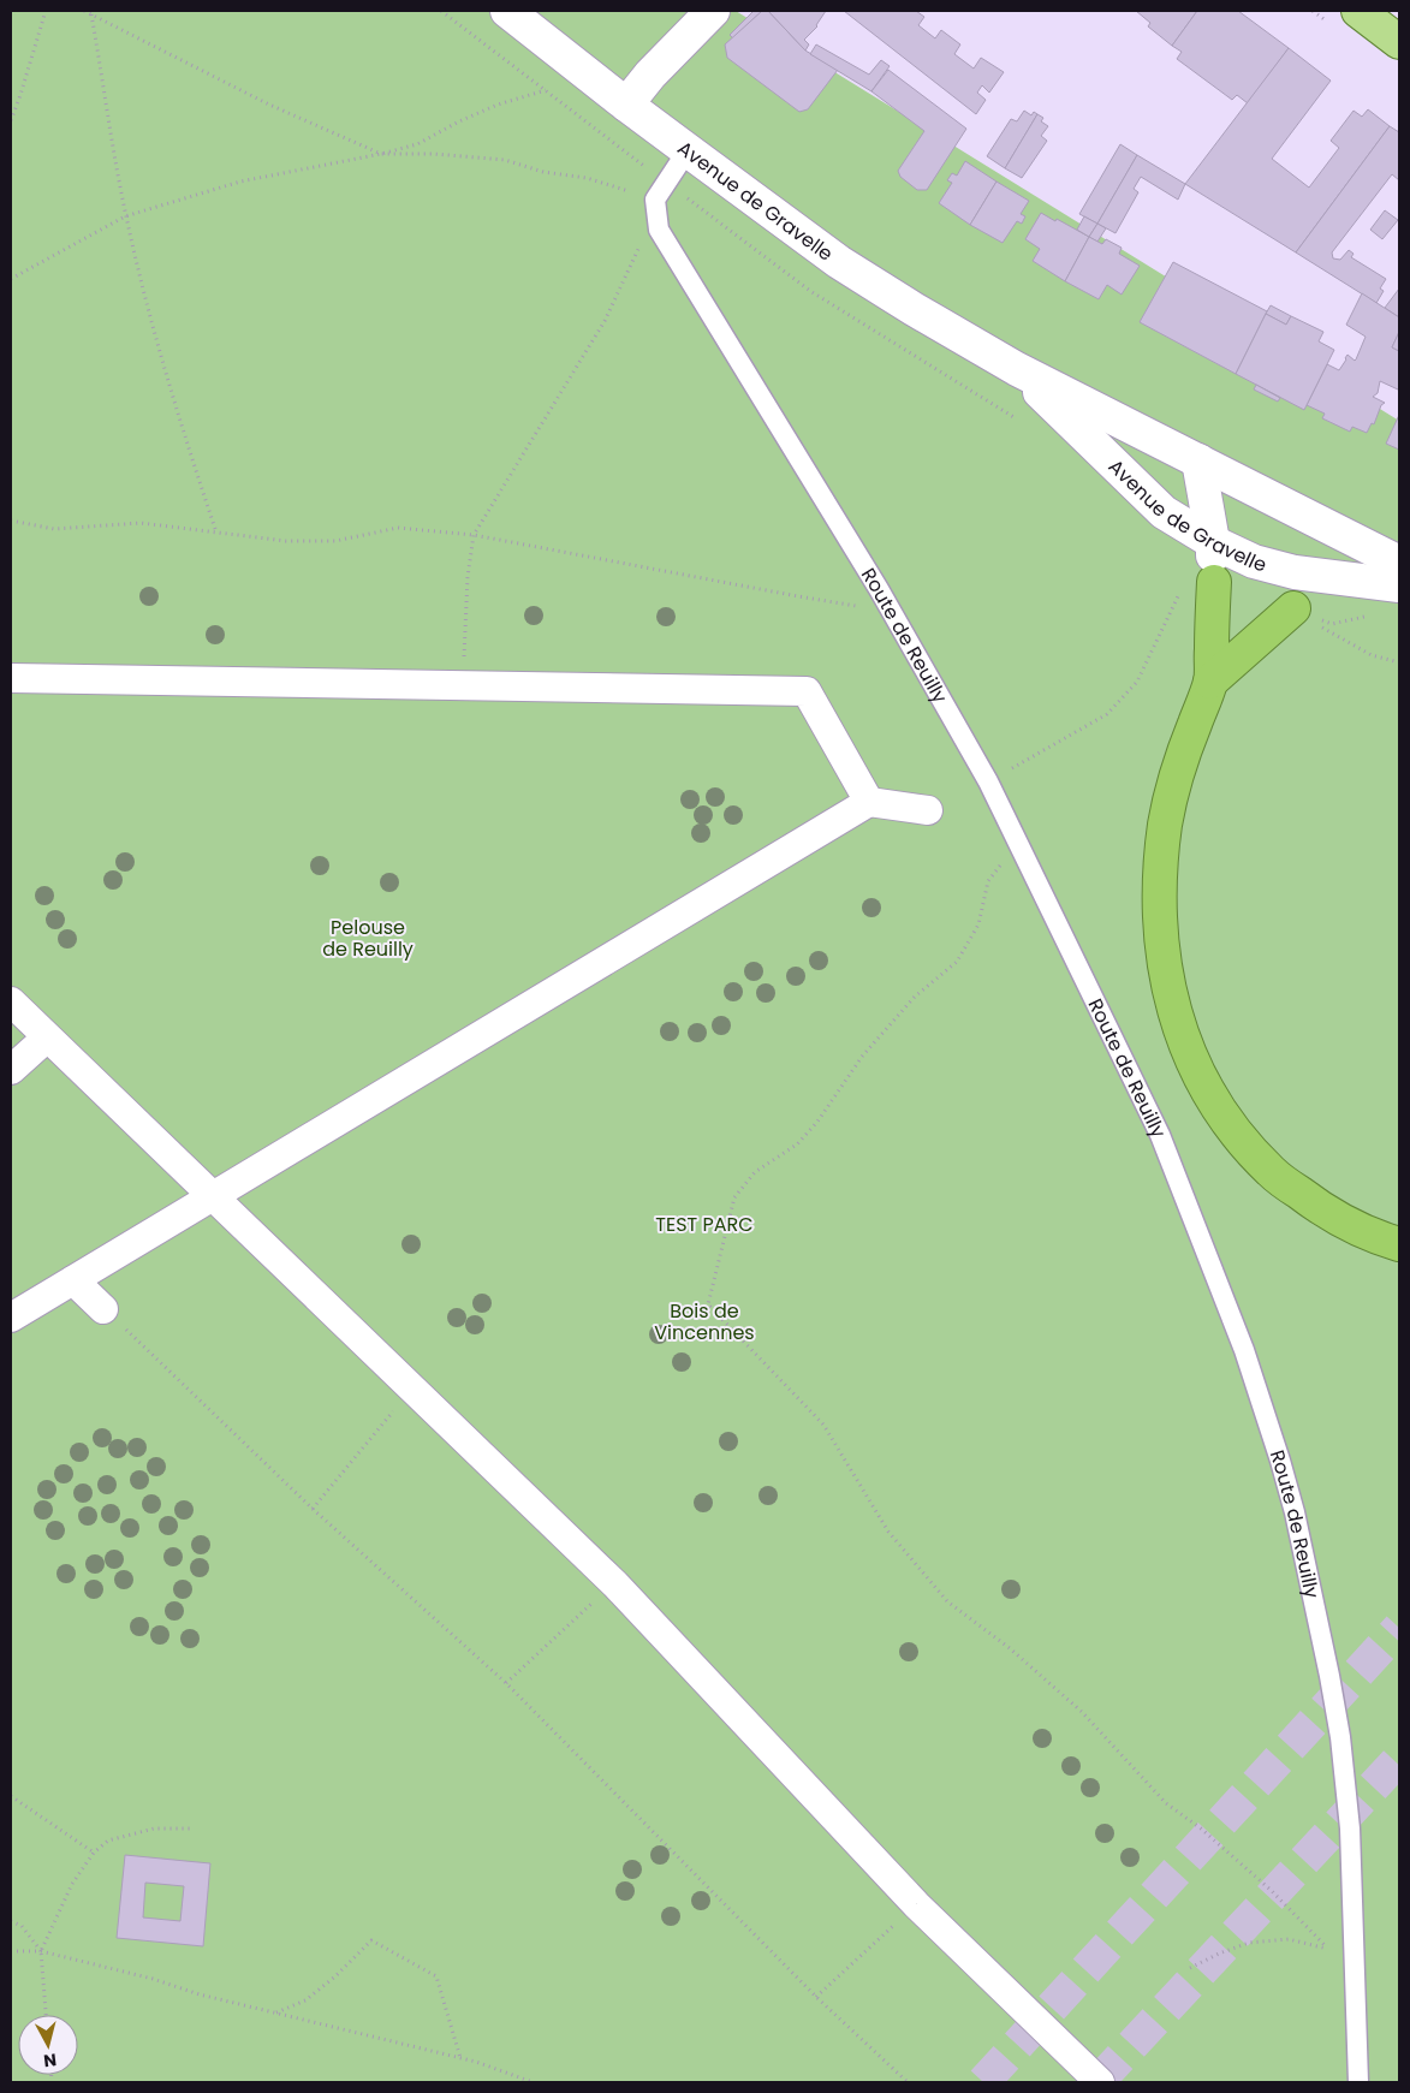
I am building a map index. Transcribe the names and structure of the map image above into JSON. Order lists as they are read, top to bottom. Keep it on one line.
{"streets":{"street":["Avenue de Gravelle"],"lane":["Route de Reuilly"]},"parks":["Pelouse de Reuilly","TEST PARC","Bois de Vincennes"],"north":"bottom"}
